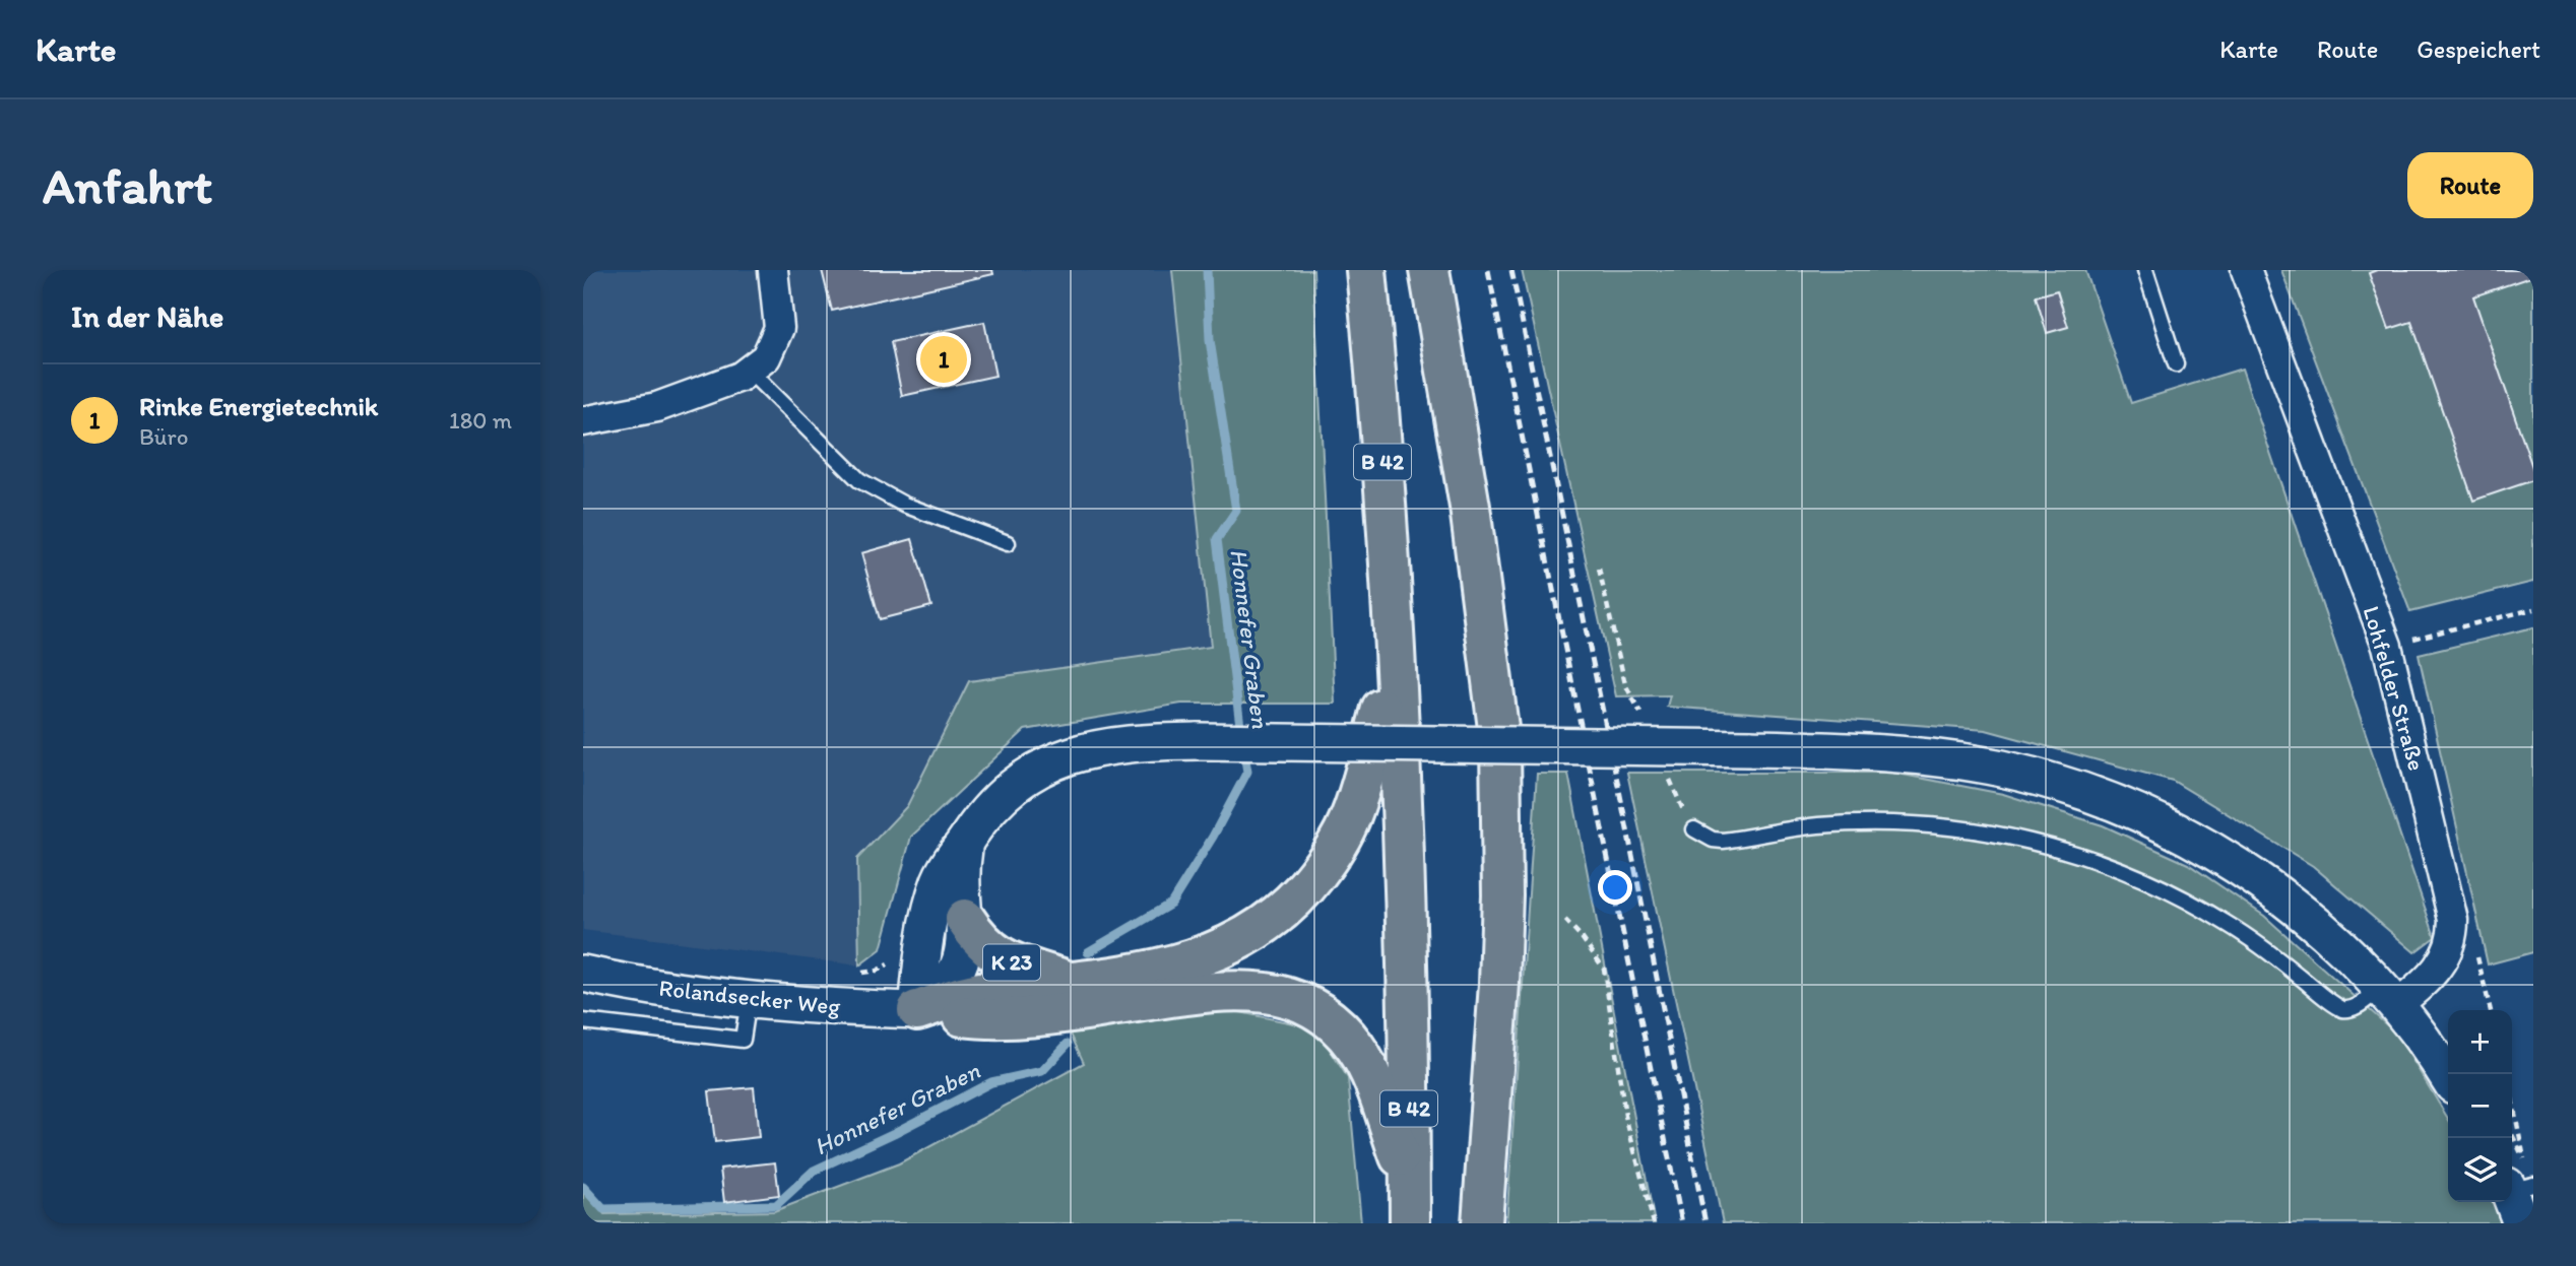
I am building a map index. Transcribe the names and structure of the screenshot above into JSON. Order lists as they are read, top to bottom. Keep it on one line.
{"streets":{"main road":["B 42","K 23"],"street":["Lohfelder Straße","Rolandsecker Weg"]},"crossings":[["K 23","Rolandsecker Weg"]],"water":["Honnefer Graben"],"page":{"header":"Karte","nav":["Karte","Route","Gespeichert"],"buttons":"Route","title":"Anfahrt","heading":"In der Nähe","pins":"1","list":[{"mark":"1","name":"Rinke Energietechnik","note":"Büro","value":"180 m"}],"map_buttons":["+","−"]}}
